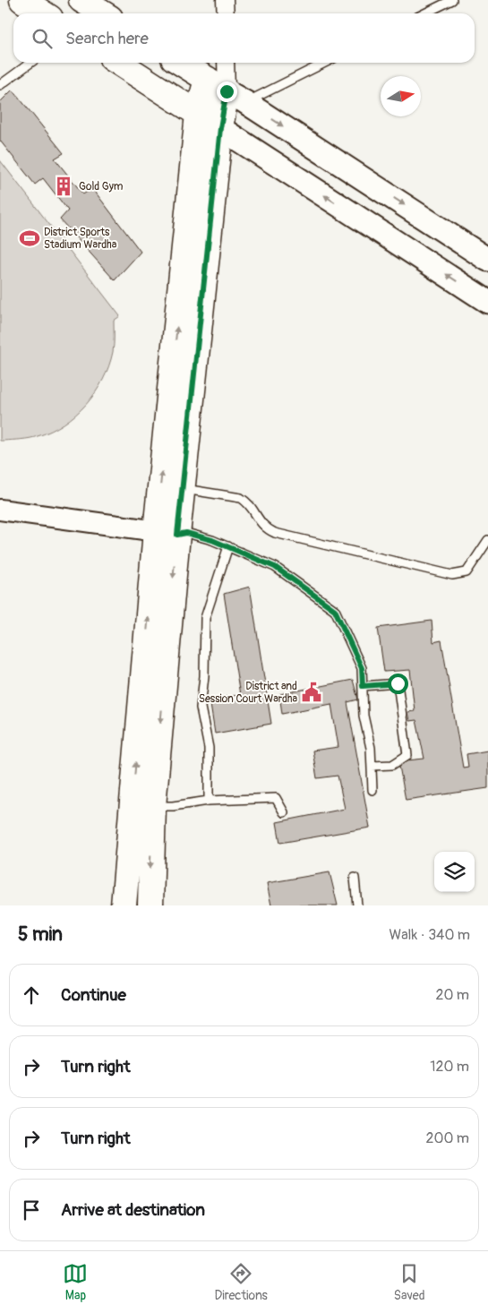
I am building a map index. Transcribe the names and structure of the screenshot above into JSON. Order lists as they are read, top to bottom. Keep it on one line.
{"places":{"building":["Gold Gym"],"sports":["District Sports Stadium Wardha"],"public building":["District and Session Court Wardha"]},"north":"right","page":{"search":"Search here","heading":["5 min","Walk · 340 m"],"list":[["Continue","20 m"],["Turn right","120 m"],["Turn right","200 m"],"Arrive at destination"],"nav":["Map","Directions","Saved"]}}
